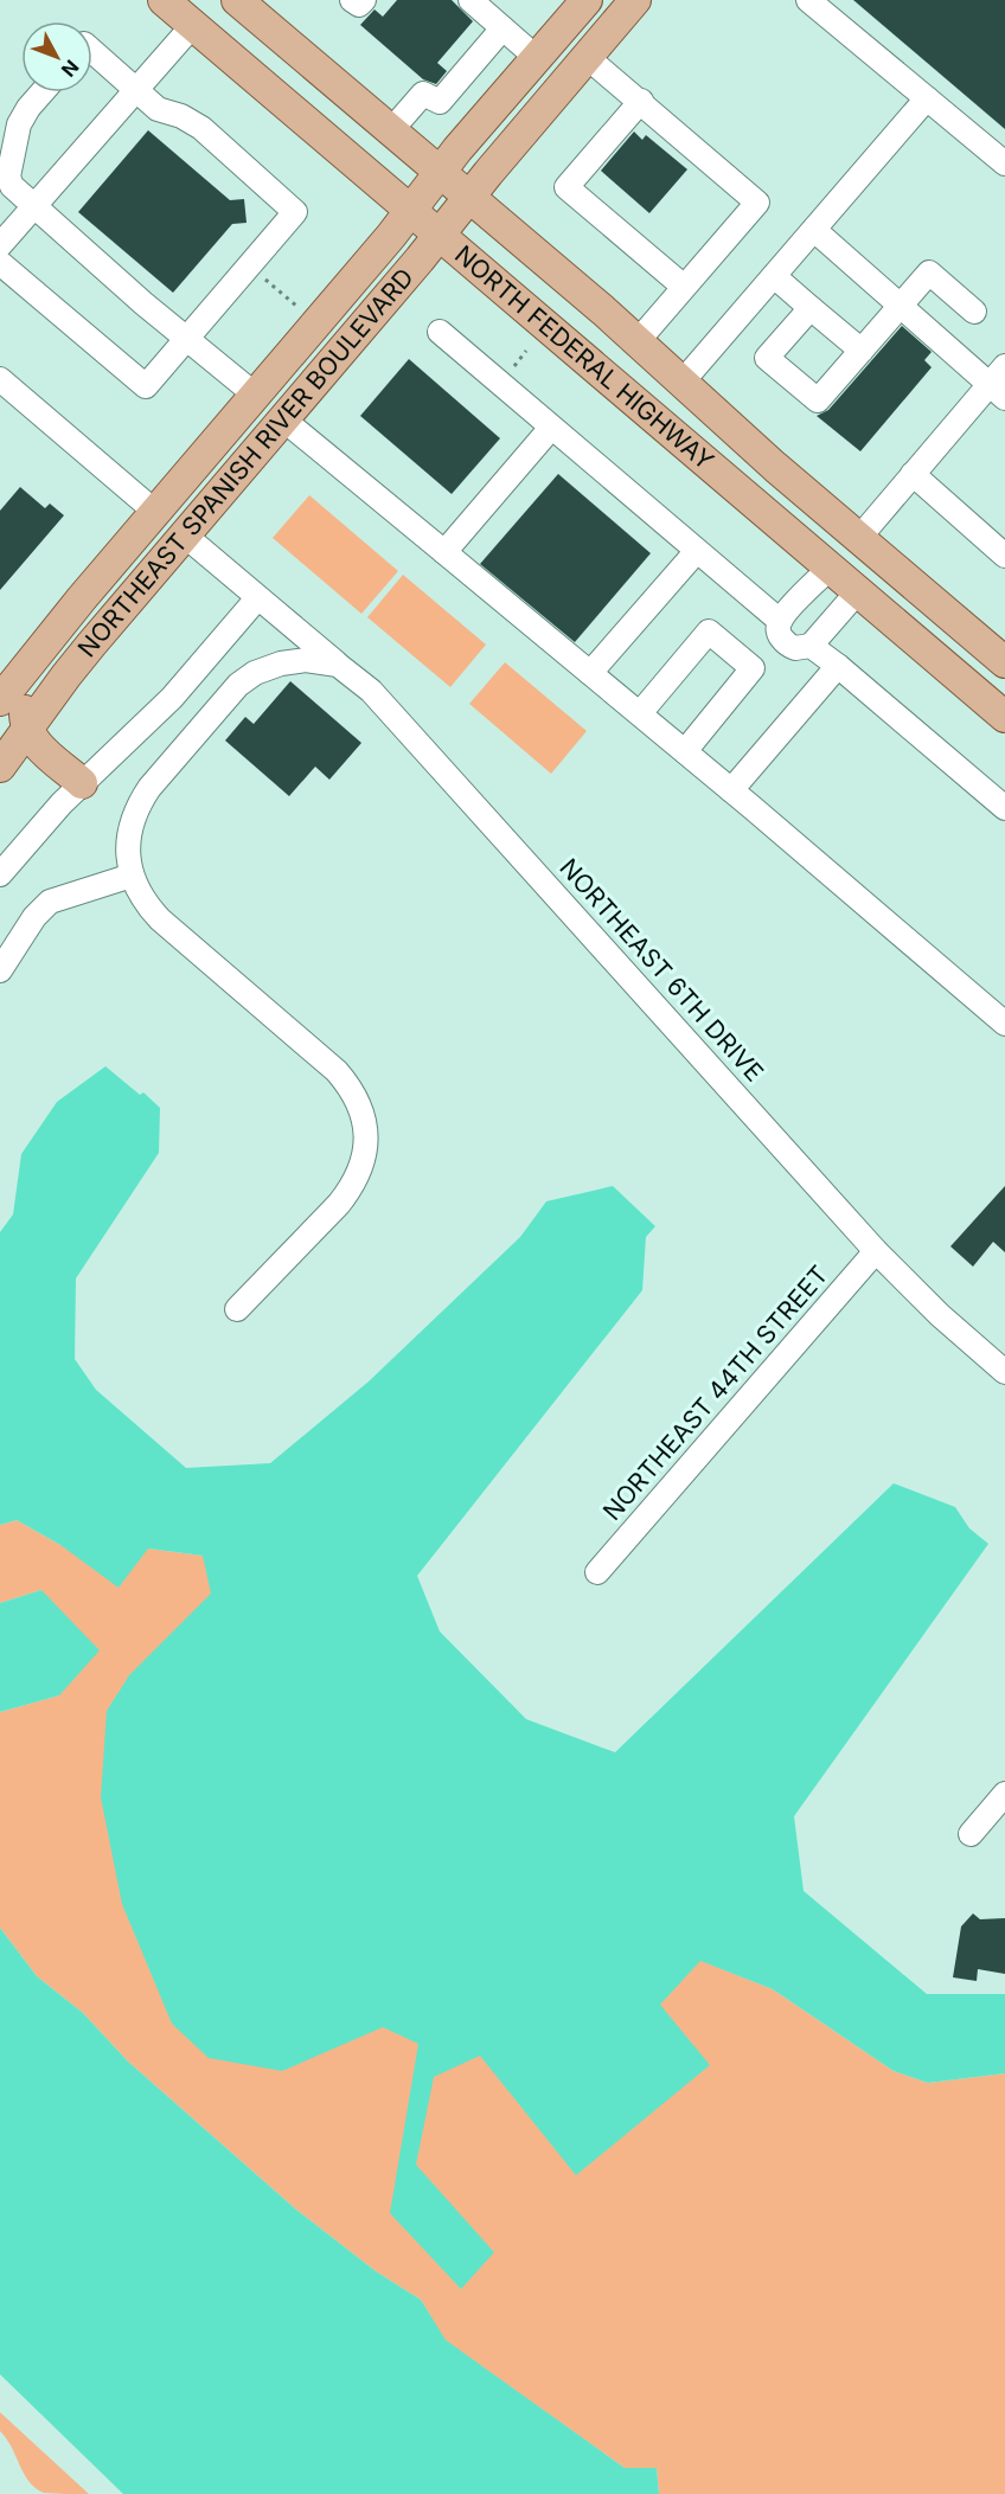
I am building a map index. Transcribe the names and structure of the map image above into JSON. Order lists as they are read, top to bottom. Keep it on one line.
{"streets":{"main road":["NORTH FEDERAL HIGHWAY","NORTHEAST SPANISH RIVER BOULEVARD"],"street":["NORTHEAST 6TH DRIVE","NORTHEAST 44TH STREET"]},"crossings":[["NORTH FEDERAL HIGHWAY","NORTHEAST SPANISH RIVER BOULEVARD"],["NORTHEAST SPANISH RIVER BOULEVARD","NORTHEAST 6TH DRIVE"],["NORTHEAST 6TH DRIVE","NORTHEAST 44TH STREET"]],"north":"bottom right"}
